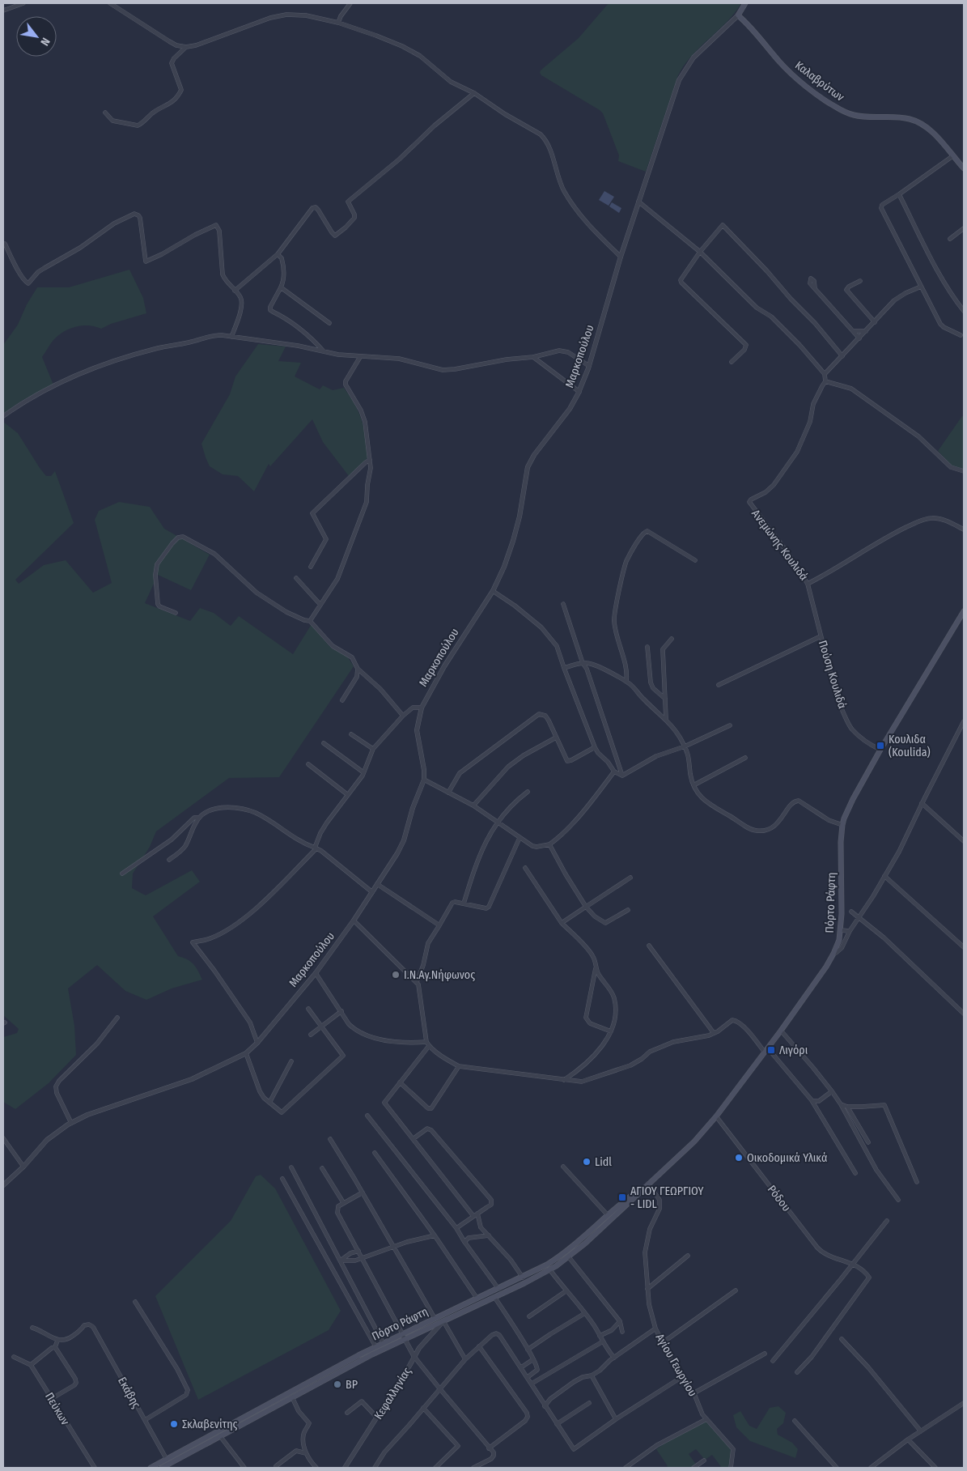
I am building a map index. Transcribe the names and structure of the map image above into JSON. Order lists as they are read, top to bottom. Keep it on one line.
{"streets":{"main road":["Καλαβρύτων","Μαρκοπούλου","Πόρτο Ράφτη"],"street":["Ανεμώνης Κουλιδά","Πούση Κουλιδά","Ρόδου","Αγίου Γεωργίου","Εκάβης","Κεφαλληνίας","Πεύκων"]},"crossings":[["Καλαβρύτων","Μαρκοπούλου"],["Ανεμώνης Κουλιδά","Πούση Κουλιδά"],["Πούση Κουλιδά","Πόρτο Ράφτη"],["Πόρτο Ράφτη","Ρόδου"],["Πόρτο Ράφτη","Αγίου Γεωργίου"],["Πόρτο Ράφτη","Εκάβης"],["Πόρτο Ράφτη","Κεφαλληνίας"]],"places":{"transit":["Κουλιδα (Koulida)","Λιγόρι","ΑΓΙΟΥ ΓΕΩΡΓΙΟΥ - LIDL"],"other":["Ι.Ν.Αγ.Νήφωνος","Οικοδομικά Υλικά","Lidl","BP","Σκλαβενίτης"]},"north":"bottom right"}
